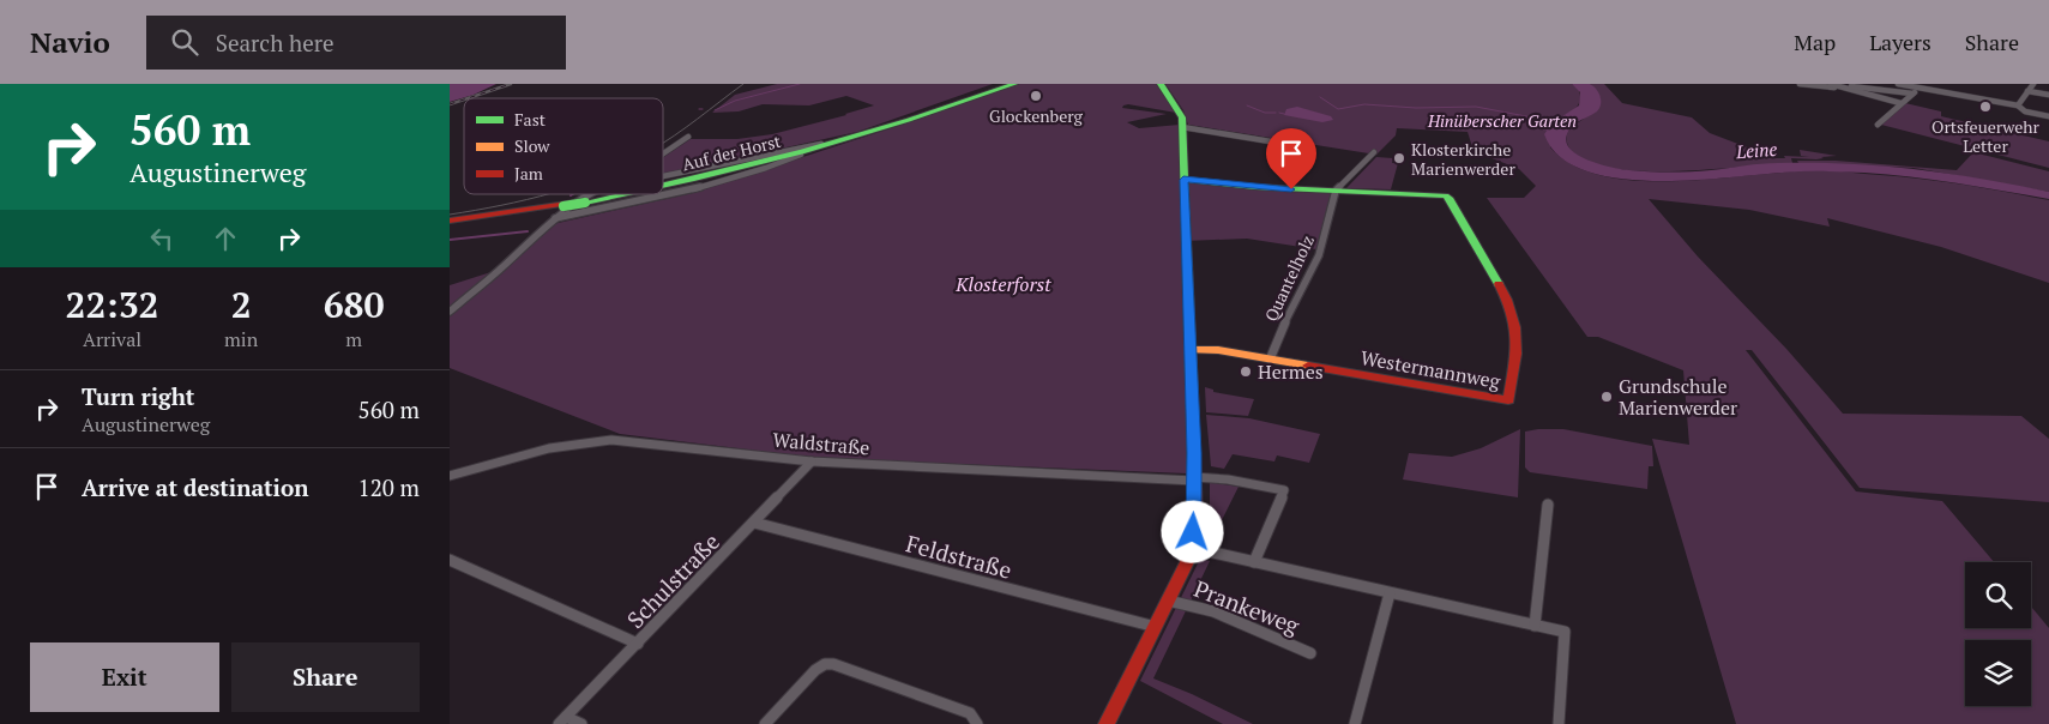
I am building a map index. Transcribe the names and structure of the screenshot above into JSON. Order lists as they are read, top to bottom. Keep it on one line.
{"streets":{"street":["Auf der Horst","Quantelholz","Westermannweg","Waldstraße","Feldstraße","Schulstraße","Prankeweg"]},"crossings":[["Quantelholz","Westermannweg"],["Waldstraße","Schulstraße"],["Feldstraße","Schulstraße"]],"water":["Leine"],"parks":["Hinüberscher Garten","Klosterforst"],"places":["Glockenberg","Ortsfeuerwehr Letter","Klosterkirche Marienwerder","Hermes","Grundschule Marienwerder"],"legend":["Fast","Slow","Jam"],"page":{"header":"Navio","search":"Search here","nav":["Map","Layers","Share"],"turn":["560 m","Augustinerweg"],"eta":["22:32","Arrival","2","min","680","m"],"list":[{"name":"Turn right","note":"Augustinerweg","value":"560 m"},{"name":"Arrive at destination","value":"120 m"}],"buttons":["Exit","Share"]}}
